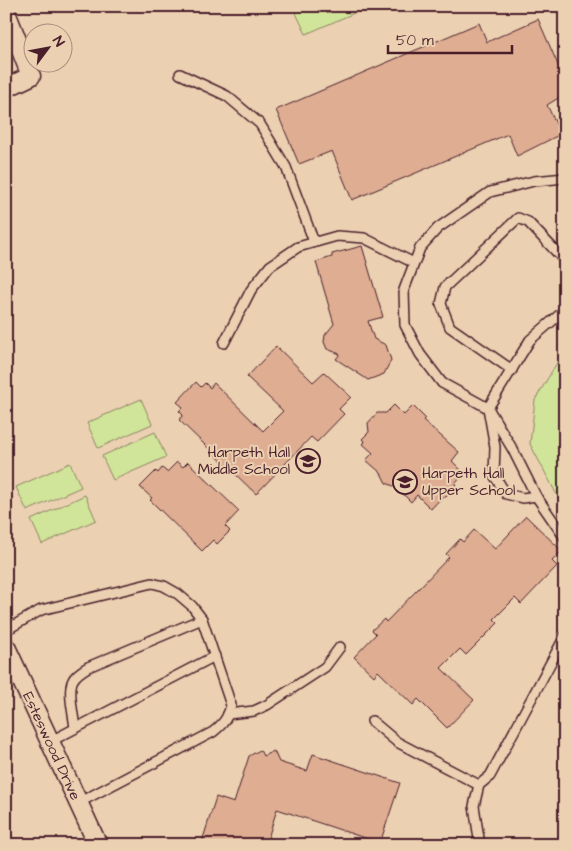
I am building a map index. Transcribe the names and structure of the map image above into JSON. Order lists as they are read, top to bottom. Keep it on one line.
{"streets":{"street":["Esteswood Drive"]},"places":{"school or university":["Harpeth Hall Middle School","Harpeth Hall Upper School"]},"scale_bar":"50 m","north":"top right"}
